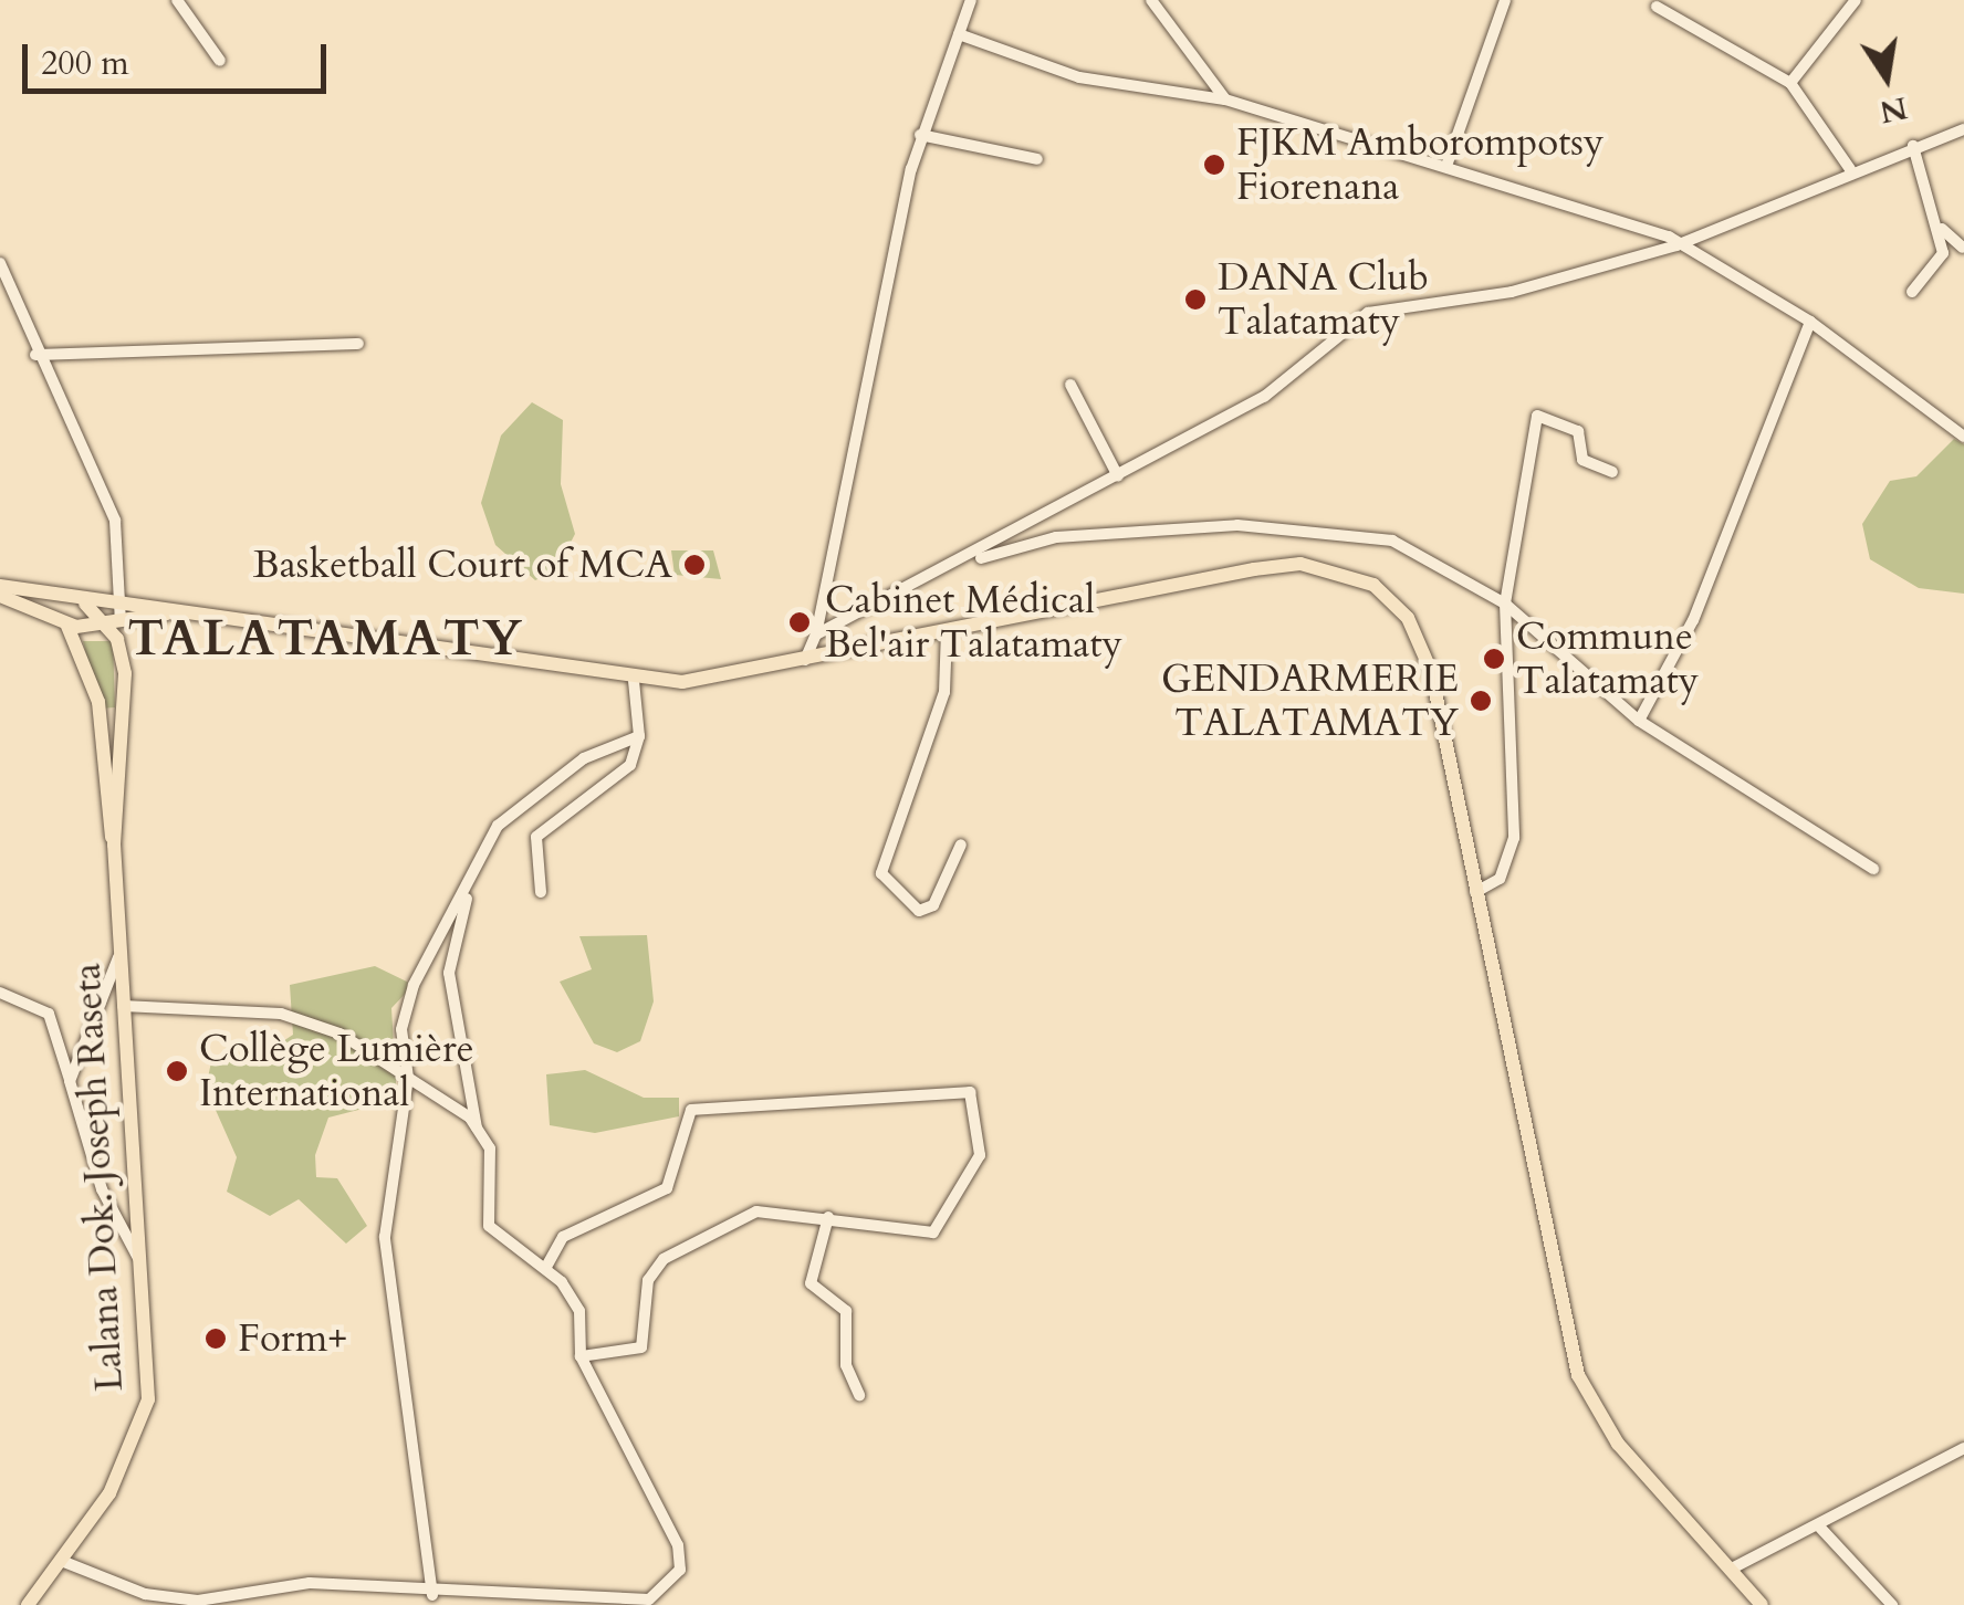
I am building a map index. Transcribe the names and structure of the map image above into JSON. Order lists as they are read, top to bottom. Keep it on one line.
{"streets":{"main road":["Lalana Dok. Joseph Raseta"]},"districts":["TALATAMATY"],"places":["FJKM Amborompotsy Fiorenana","DANA Club Talatamaty","Basketball Court of MCA","Cabinet Médical Bel'air Talatamaty","Commune Talatamaty","GENDARMERIE TALATAMATY","Collège Lumière International","Form+"],"scale_bar":"200 m","north":"bottom"}
